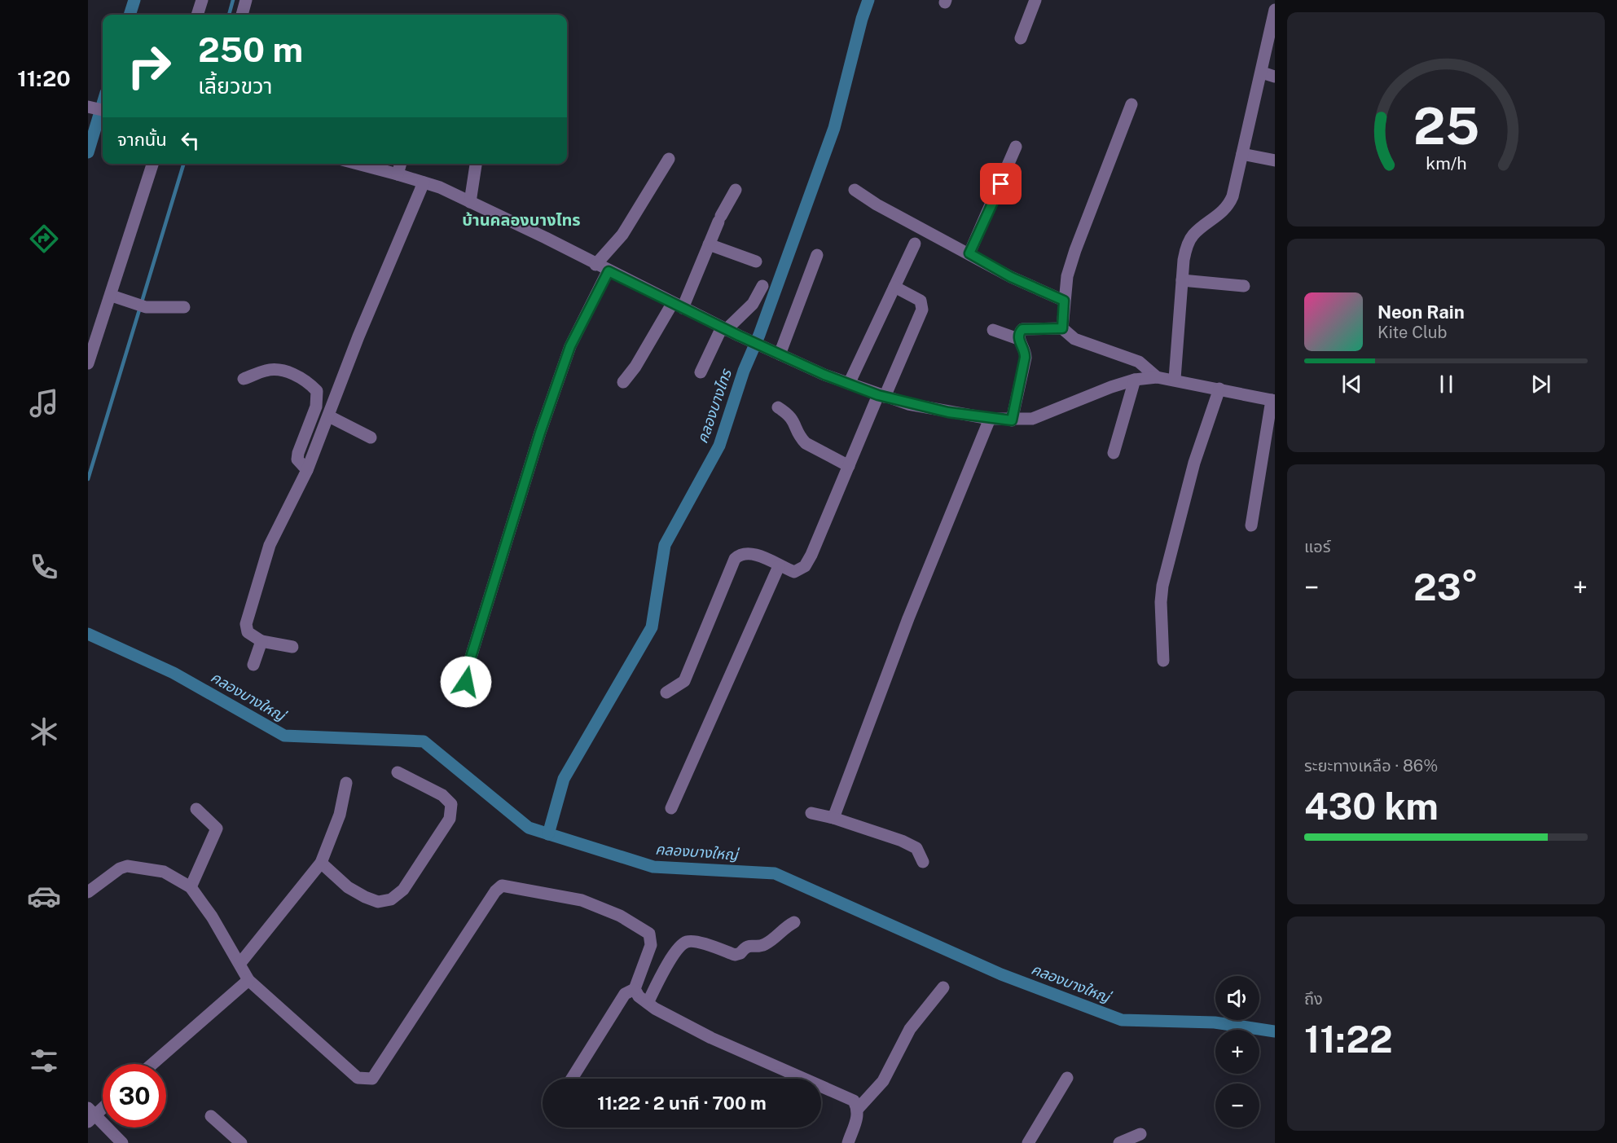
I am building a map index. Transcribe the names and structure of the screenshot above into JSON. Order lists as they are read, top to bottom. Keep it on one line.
{"districts":["บ้านคลองบางไทร"],"water":["คลองบางไทร","คลองบางใหญ่"],"page":{"tabs":"11:20","turn":["250 m","เลี้ยวขวา"],"then":"จากนั้น","song":["Neon Rain","Kite Club"],"tile":["แอร์",["ระยะทางเหลือ · 86%","430 km"],["ถึง","11:22"]],"heat":["−","23°","+"],"map_buttons":["+","−"],"limit":"30","trip":"11:22 · 2 นาที · 700 m","gauge":["25","km/h"]}}
